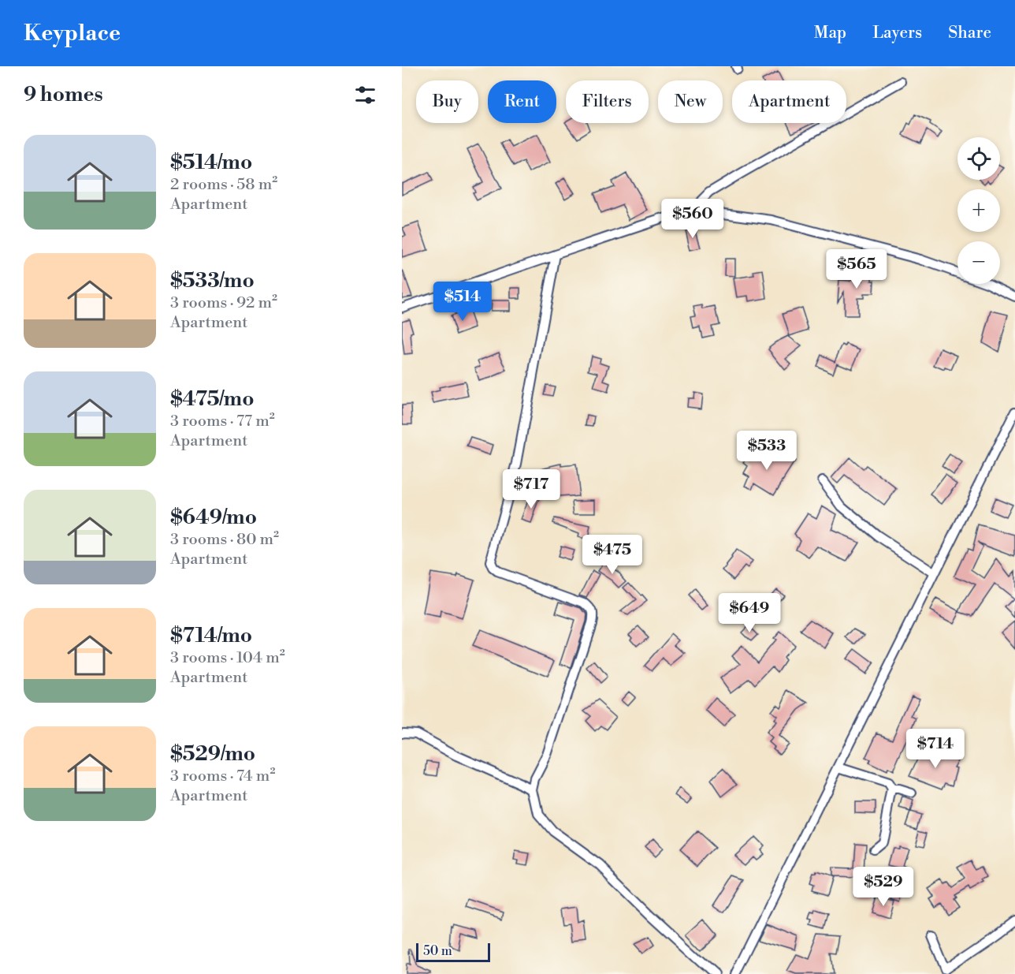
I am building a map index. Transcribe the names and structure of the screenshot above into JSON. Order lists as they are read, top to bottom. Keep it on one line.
{"scale_bar":"50 m","page":{"header":"Keyplace","nav":["Map","Layers","Share"],"heading":"9 homes","chip":["Buy","Rent","Filters","New","Apartment"],"list":[{"name":"$514/mo","note":"2 rooms · 58 m² · Apartment"},{"name":"$533/mo","note":"3 rooms · 92 m² · Apartment"},{"name":"$475/mo","note":"3 rooms · 77 m² · Apartment"},{"name":"$649/mo","note":"3 rooms · 80 m² · Apartment"},{"name":"$714/mo","note":"3 rooms · 104 m² · Apartment"},{"name":"$529/mo","note":"3 rooms · 74 m² · Apartment"}],"map_buttons":["+","−"],"price":["$560","$565","$514","$533","$717","$475","$649","$714","$529"],"scale":"50 m"}}
